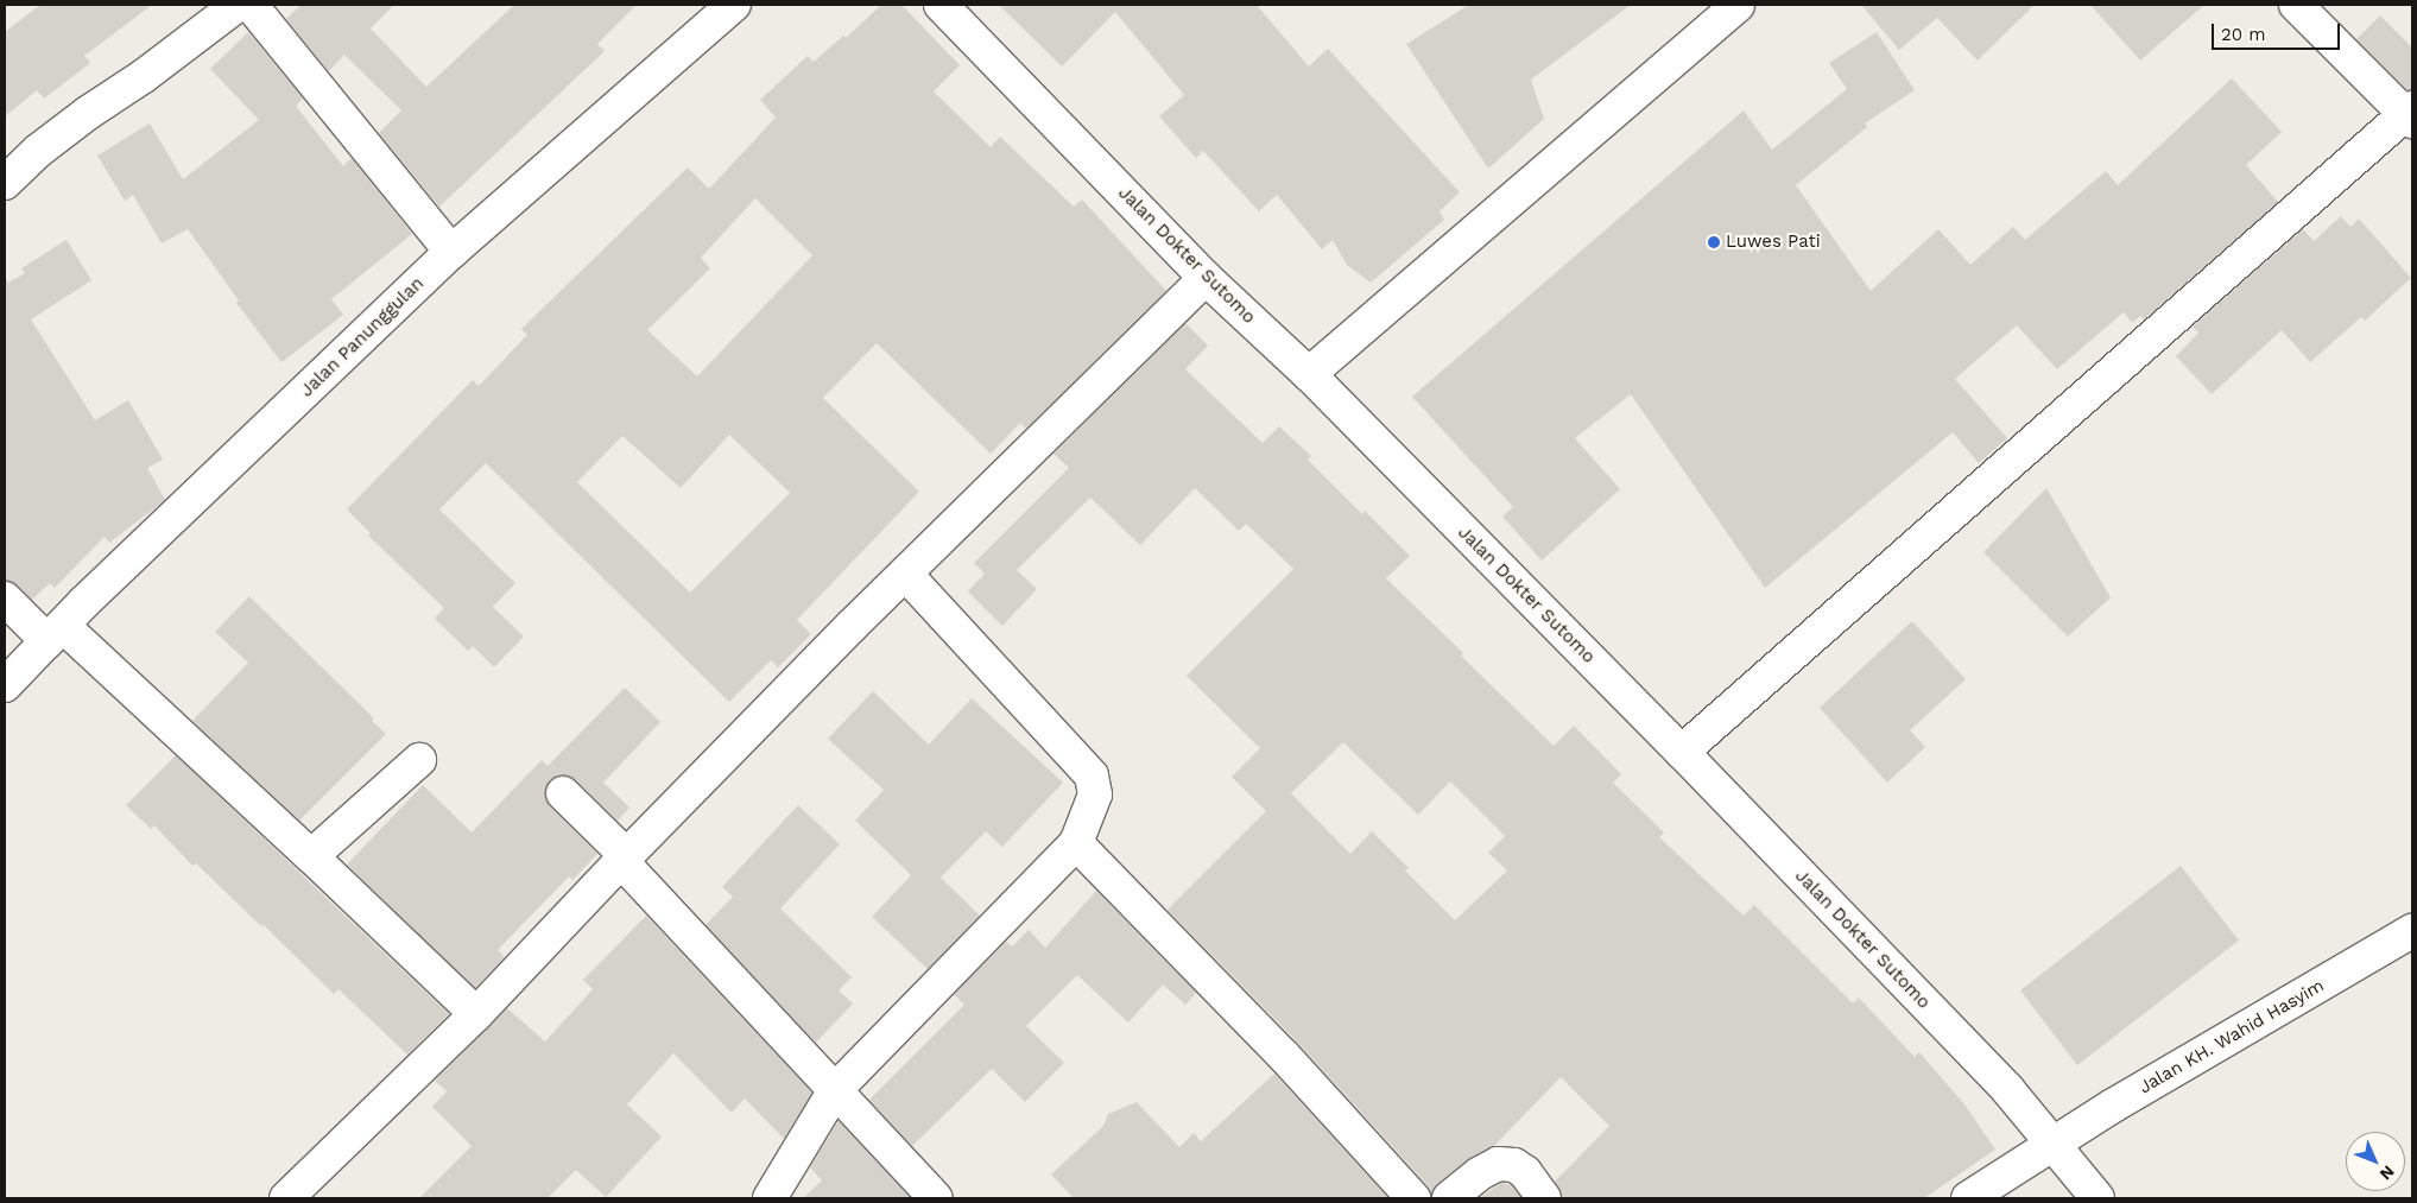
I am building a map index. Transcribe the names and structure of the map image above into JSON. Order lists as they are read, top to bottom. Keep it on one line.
{"streets":{"street":["Jalan Dokter Sutomo","Jalan Panunggulan","Jalan KH. Wahid Hasyim"]},"crossings":[["Jalan Dokter Sutomo","Jalan KH. Wahid Hasyim"]],"places":["Luwes Pati"],"scale_bar":"20 m","north":"bottom right"}
